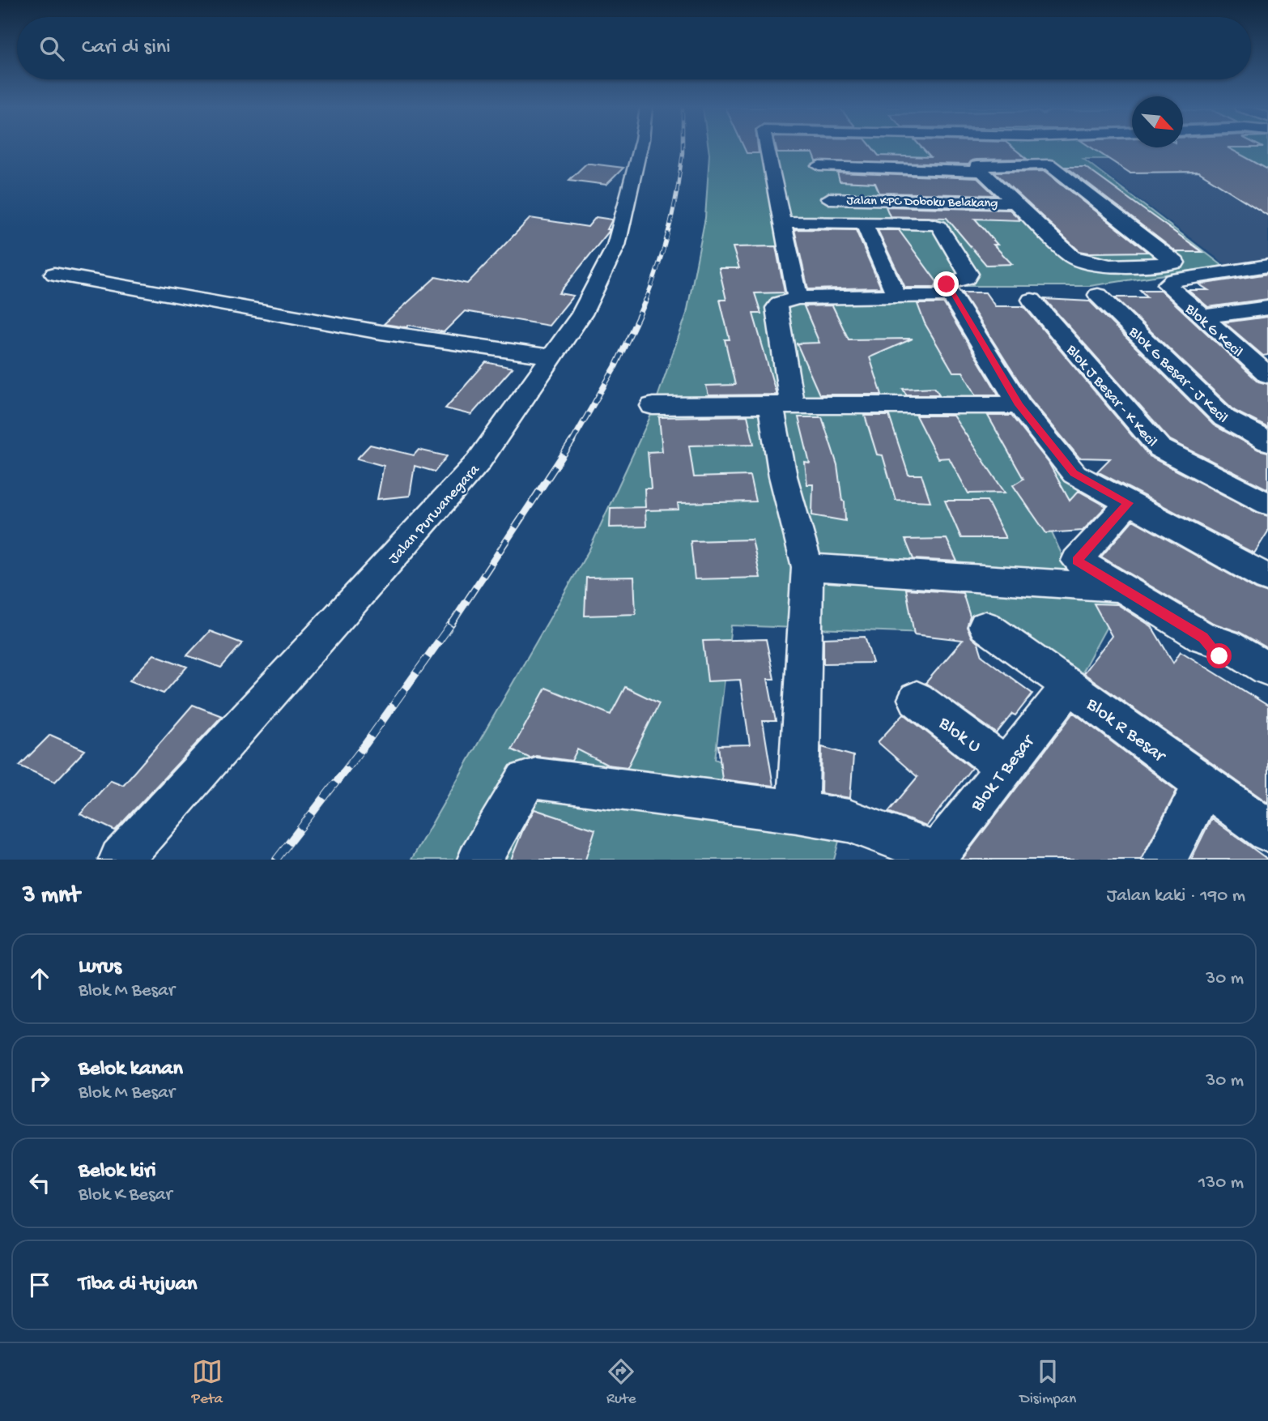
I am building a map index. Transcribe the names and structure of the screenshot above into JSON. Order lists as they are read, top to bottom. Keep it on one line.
{"streets":{"street":["Jalan KPC Doboku Belakang","Blok G Kecil","Blok G Besar - J Kecil","Blok J Besar - K Kecil","Jalan Purwanegara","Blok R Besar","Blok U","Blok T Besar"]},"crossings":[["Jalan KPC Doboku Belakang","Blok G Kecil"],["Blok R Besar","Blok T Besar"],["Blok U","Blok T Besar"]],"north":"bottom right","page":{"search":"Cari di sini","heading":["3 mnt","Jalan kaki · 190 m"],"list":[["Lurus","Blok M Besar","30 m"],["Belok kanan","Blok M Besar","30 m"],["Belok kiri","Blok K Besar","130 m"],"Tiba di tujuan"],"nav":["Peta","Rute","Disimpan"]}}
